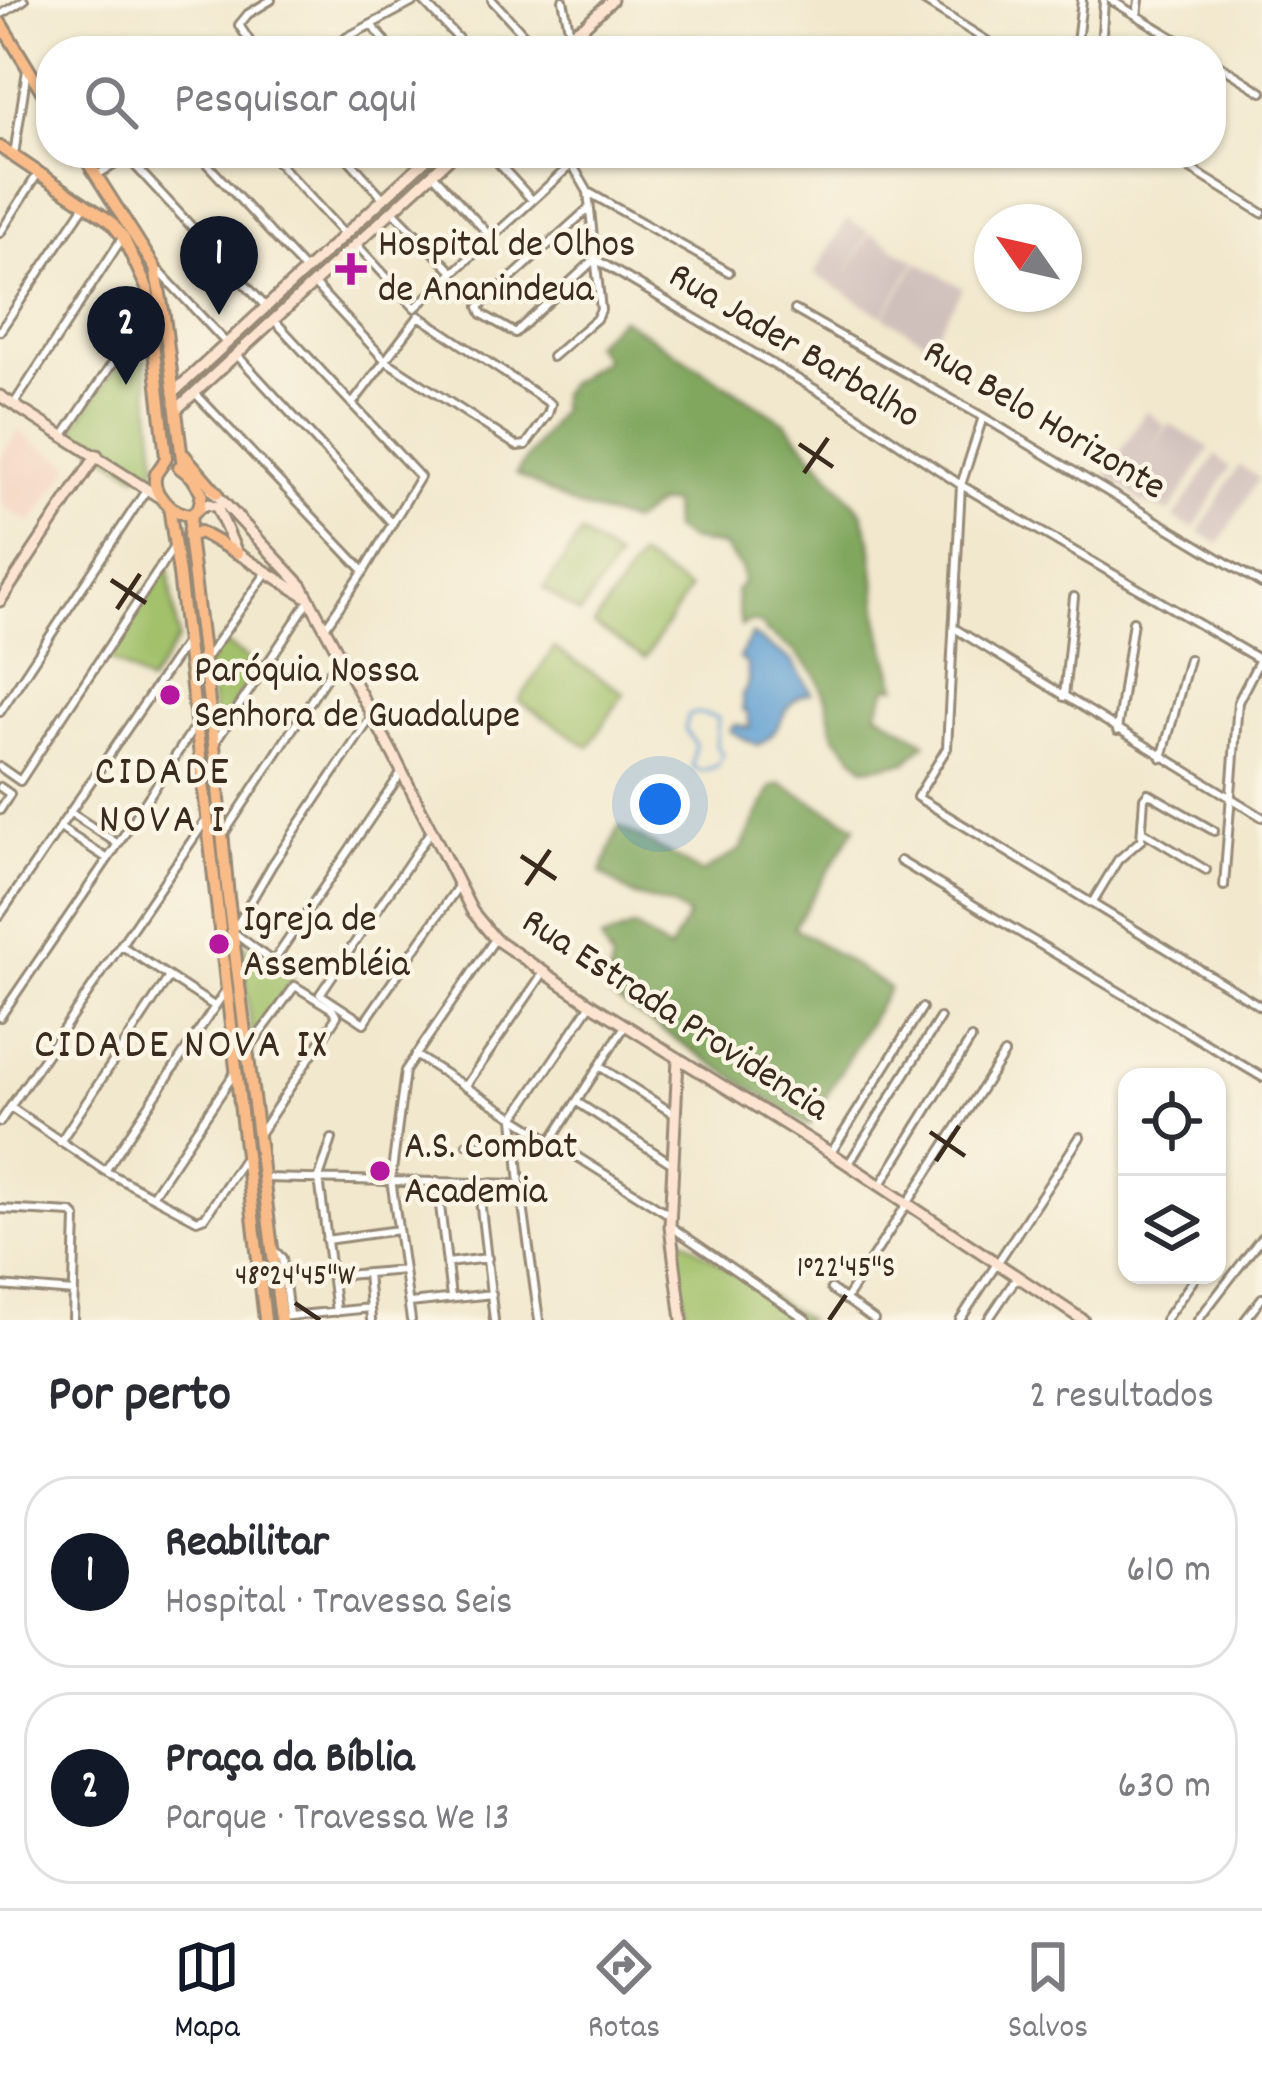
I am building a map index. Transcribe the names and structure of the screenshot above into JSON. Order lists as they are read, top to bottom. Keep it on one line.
{"streets":{"main road":["Rua Estrada Providencia"],"street":["Rua Jader Barbalho","Rua Belo Horizonte"]},"districts":["CIDADE NOVA I","CIDADE NOVA IX"],"places":{"health":["Hospital de Olhos de Ananindeua"],"other":["Paróquia Nossa Senhora de Guadalupe","Igreja de Assembléia","A.S. Combat Academia"]},"north":"top left","page":{"search":"Pesquisar aqui","pins":["1","2"],"heading":["Por perto","2 resultados"],"list":[{"mark":"1","name":"Reabilitar","note":"Hospital · Travessa Seis","value":"610 m"},{"mark":"2","name":"Praça da Bíblia","note":"Parque · Travessa We 13","value":"630 m"}],"nav":["Mapa","Rotas","Salvos"]},"coordinates":["1°22'45\"S","48°24'45\"W"]}
